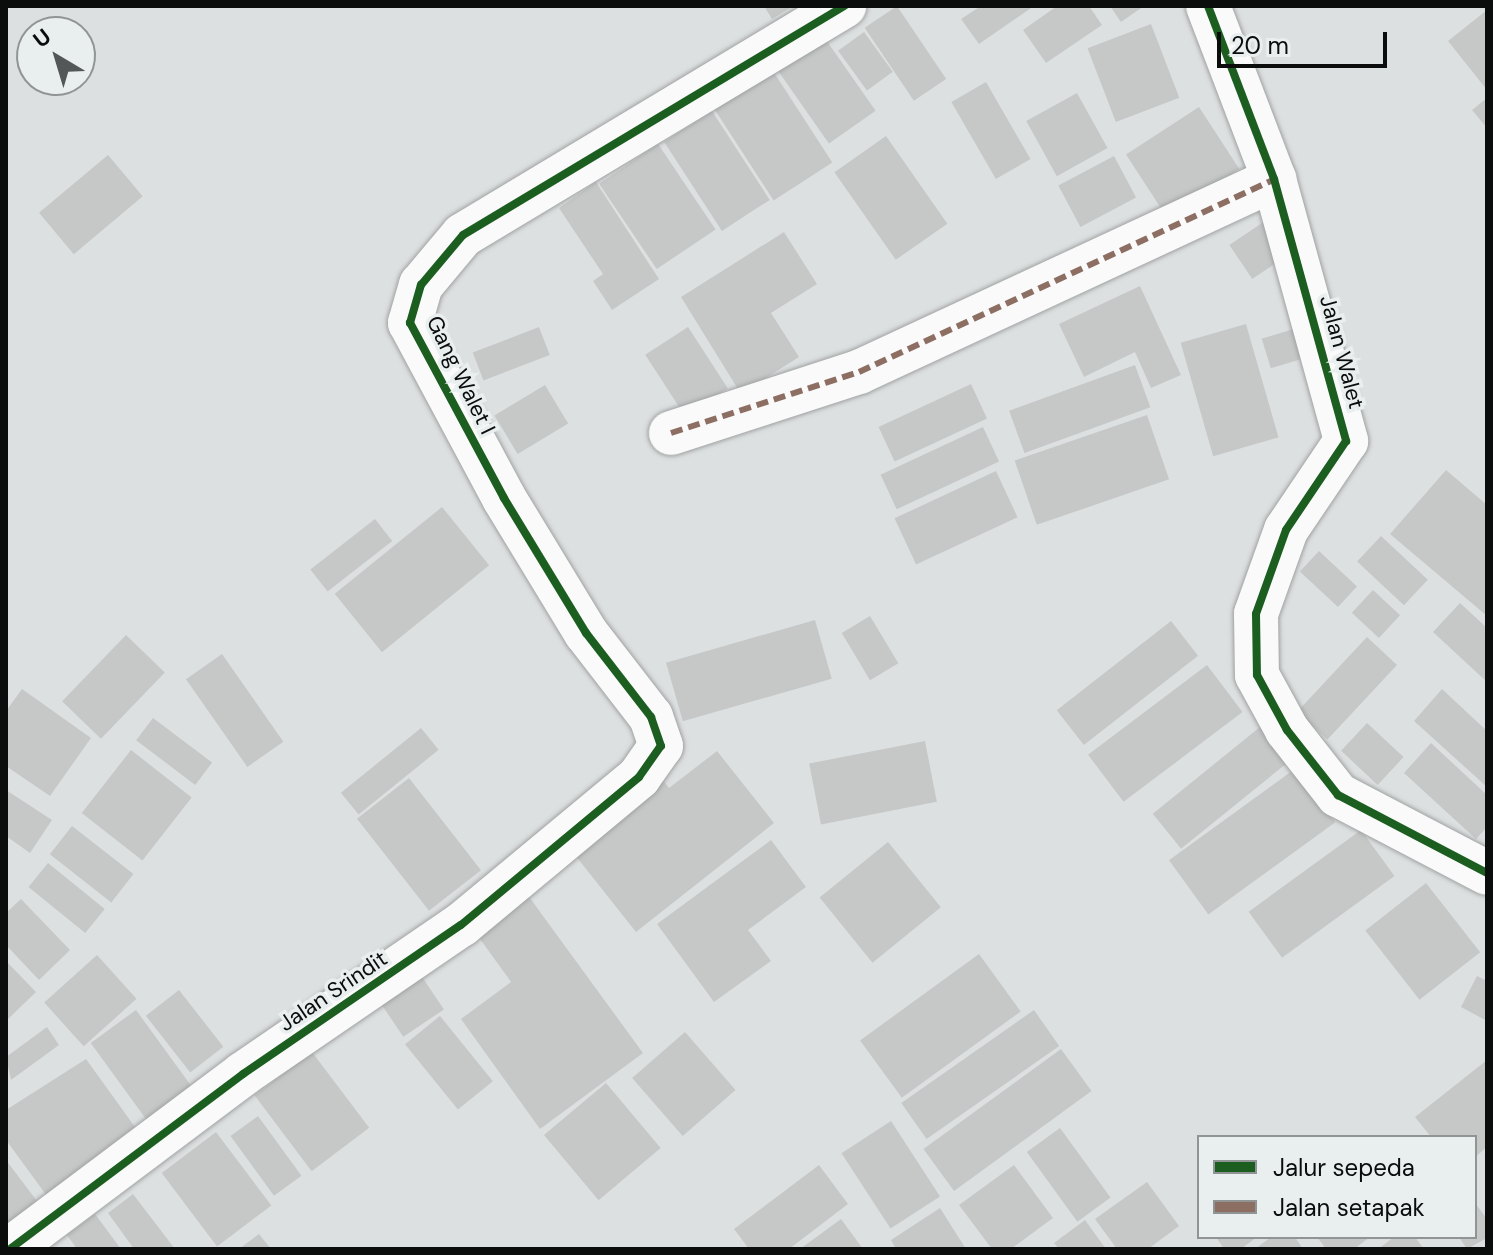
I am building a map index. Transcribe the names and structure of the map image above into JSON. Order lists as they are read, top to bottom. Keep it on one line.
{"streets":{"street":["Jalan Walet","Gang Walet I","Jalan Srindit"]},"crossings":[["Gang Walet I","Jalan Srindit"]],"legend":["Jalur sepeda","Jalan setapak"],"scale_bar":"20 m","north":"top left"}
